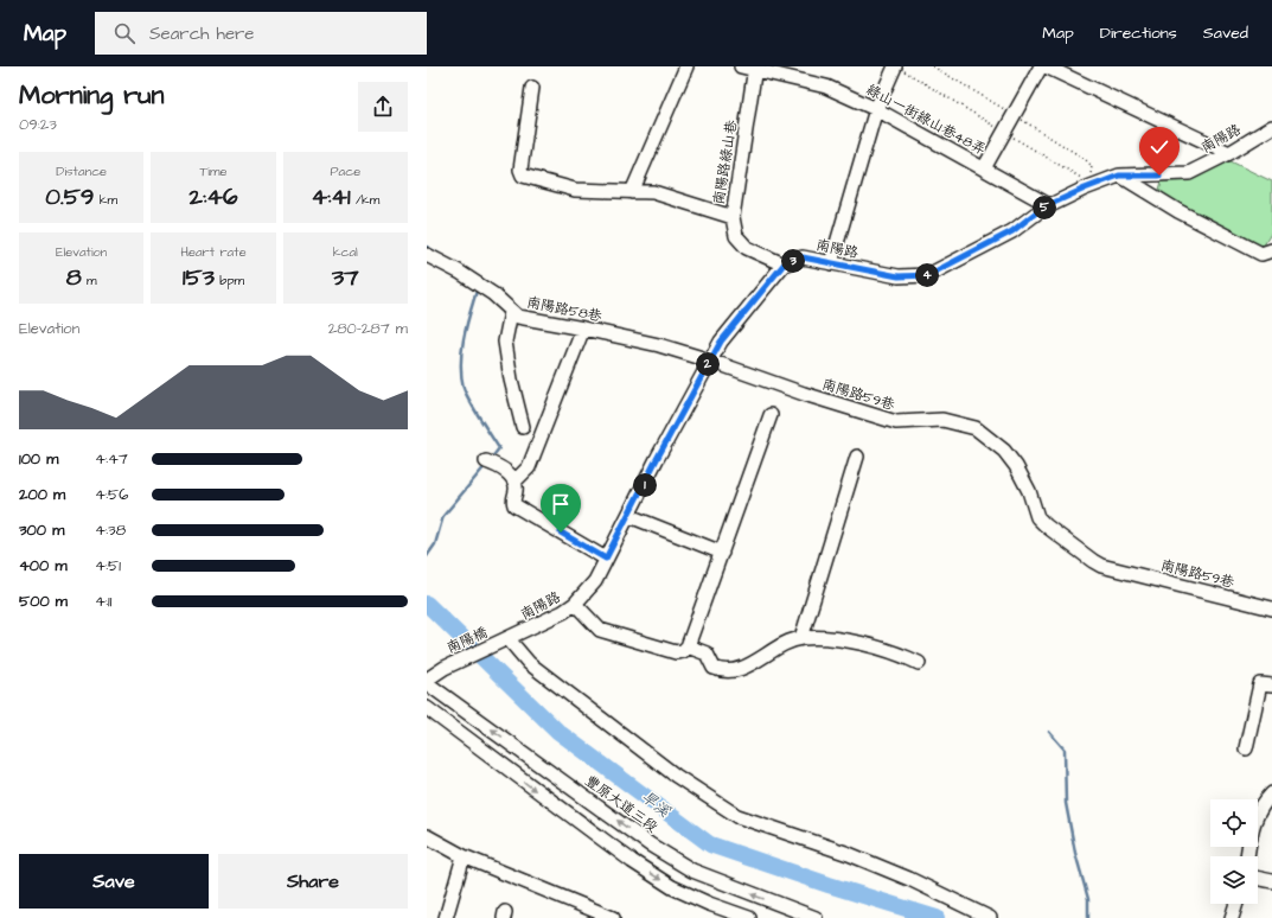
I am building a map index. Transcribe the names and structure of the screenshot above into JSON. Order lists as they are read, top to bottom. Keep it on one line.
{"streets":{"street":["綠山一街綠山巷48弄","南陽路","南陽路綠山巷","南陽路58巷","南陽路59巷","南陽橋","豐原大道三段"]},"crossings":[["綠山一街綠山巷48弄","南陽路"],["綠山一街綠山巷48弄","南陽路綠山巷"],["南陽路","南陽路綠山巷"],["南陽路","南陽路58巷"],["南陽路","南陽路59巷"],["南陽路","南陽橋"],["南陽路58巷","南陽路59巷"]],"water":["旱溪"],"page":{"header":"Map","search":"Search here","nav":["Map","Directions","Saved"],"heading":["Morning run","09:23"],"stats":[["Distance","0.59 km"],["Time","2:46"],["Pace","4:41 /km"],["Elevation","8 m"],["Heart rate","153 bpm"],["kcal","37"]],"pins":["5","3","4","2","1"],"chart":["Elevation","280–287 m"],"list":[{"name":"100 m","note":"4:47"},{"name":"200 m","note":"4:56"},{"name":"300 m","note":"4:38"},{"name":"400 m","note":"4:51"},{"name":"500 m","note":"4:11"}],"buttons":["Save","Share"]}}
